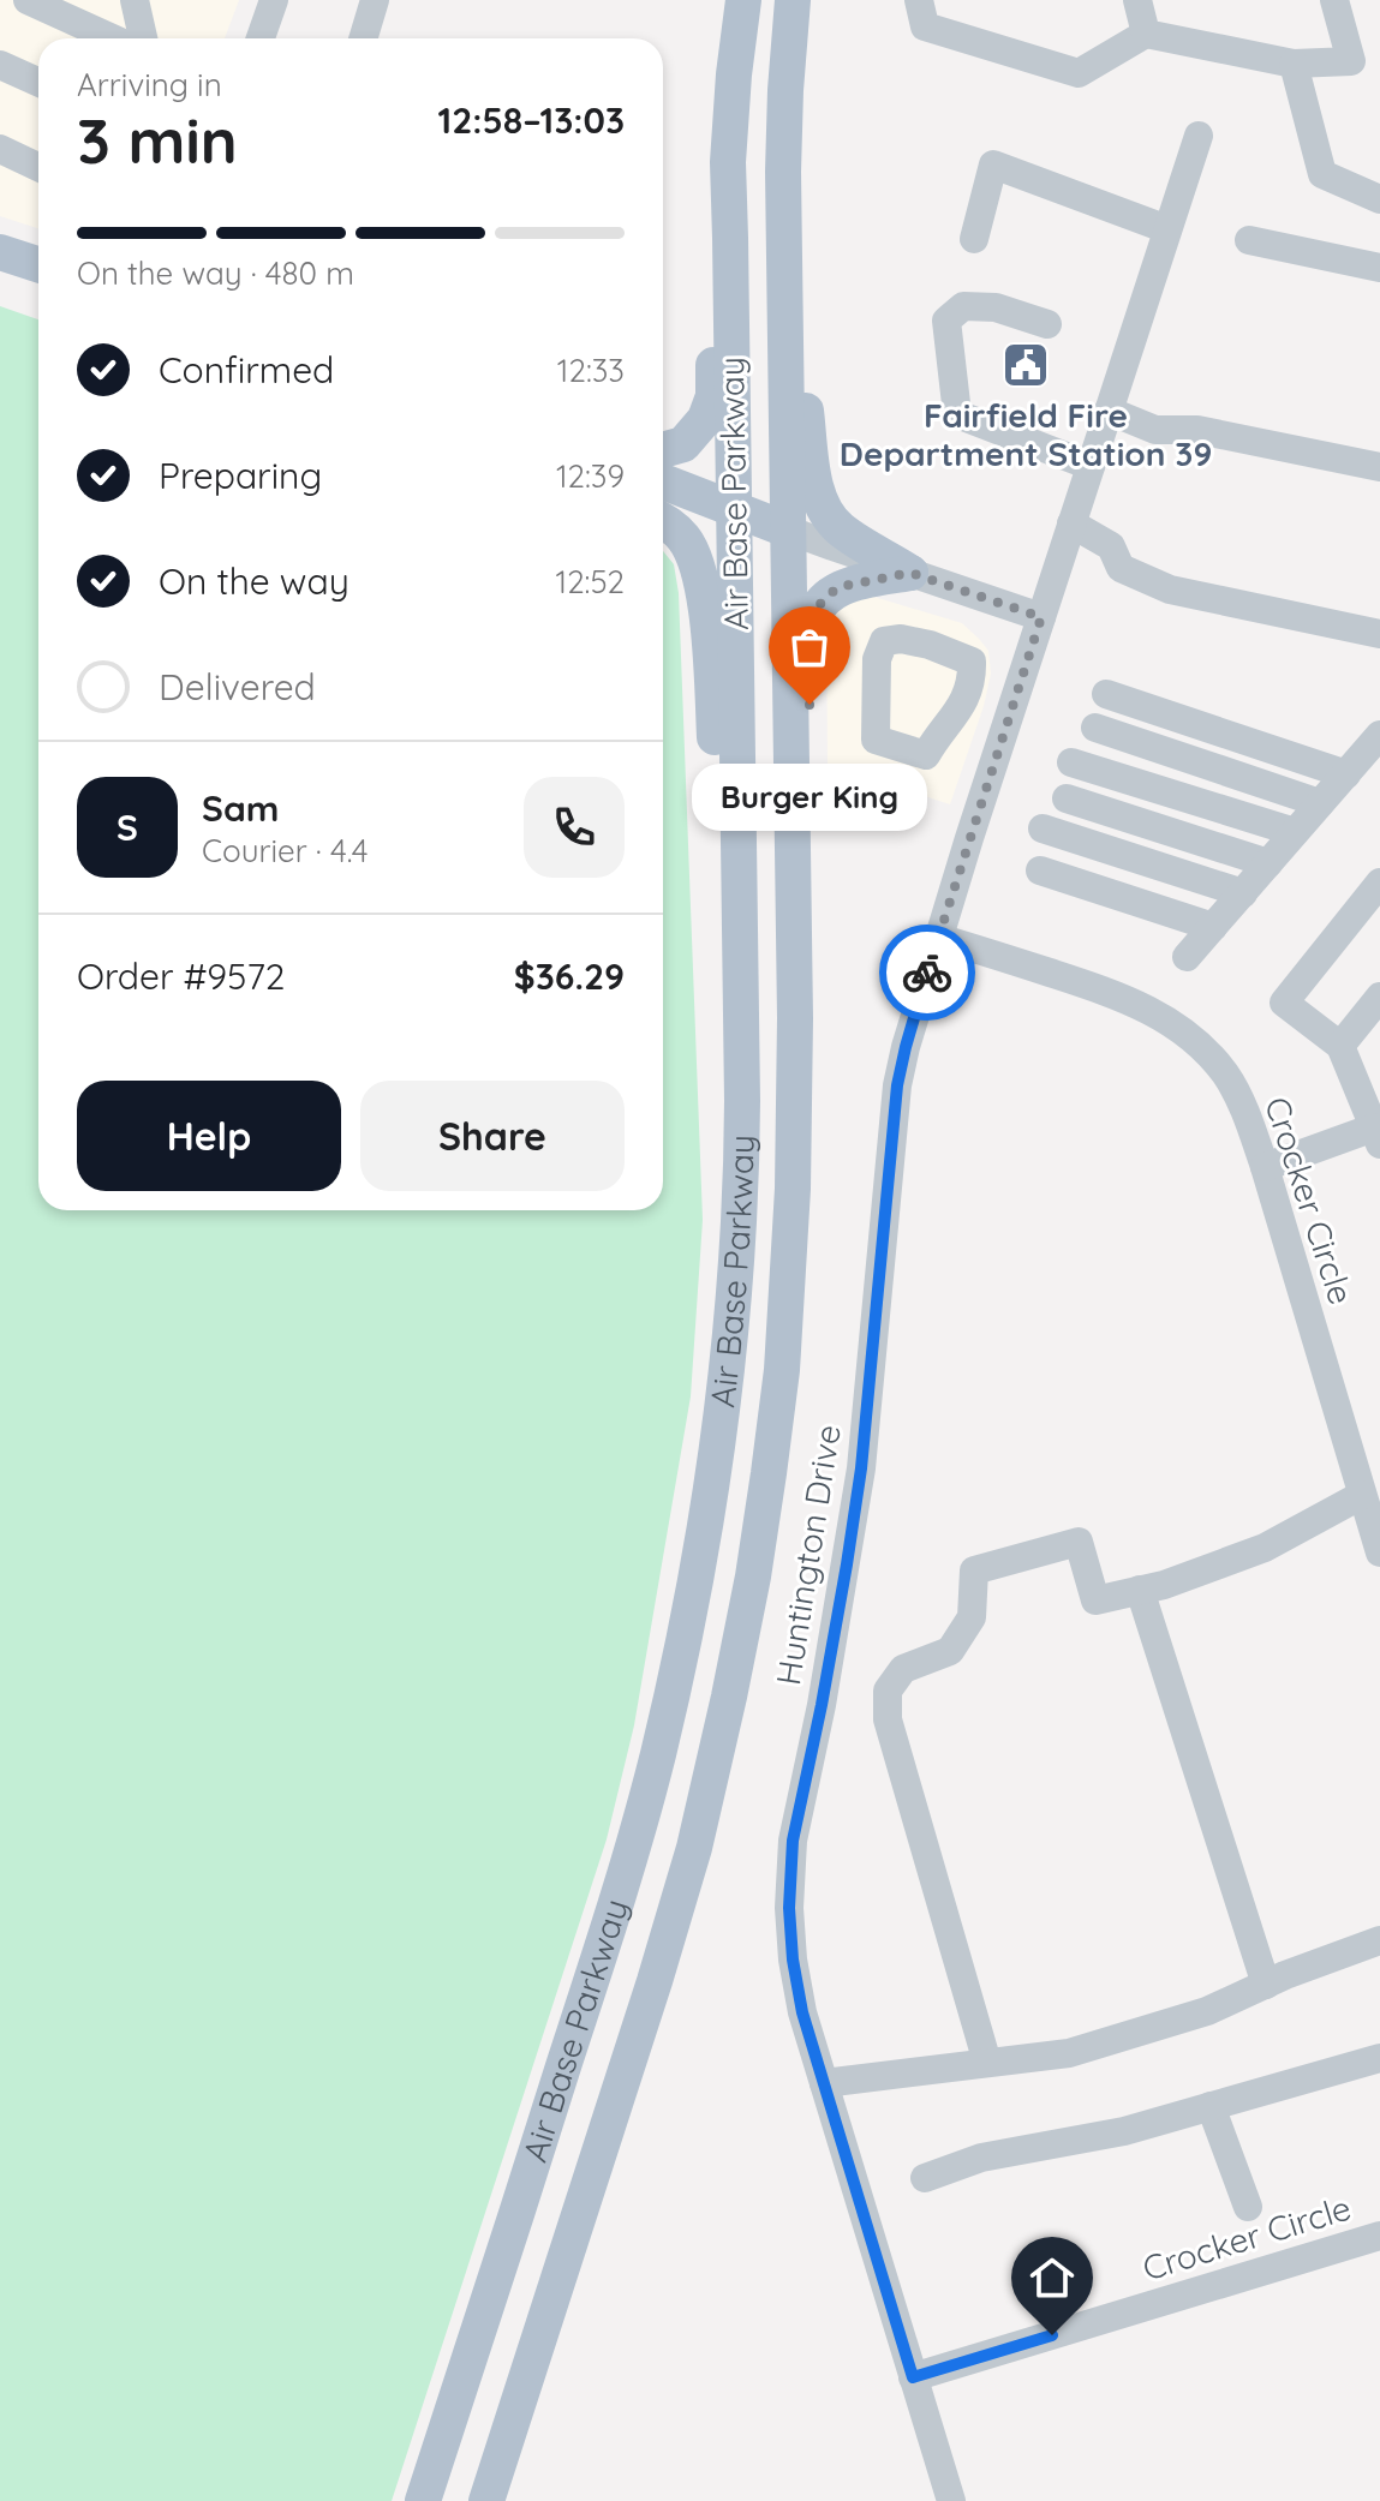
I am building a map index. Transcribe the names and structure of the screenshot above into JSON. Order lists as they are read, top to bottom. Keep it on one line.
{"streets":{"main road":["Air Base Parkway"],"street":["Crocker Circle","Huntington Drive"]},"crossings":[["Crocker Circle","Huntington Drive"]],"places":{"public building":["Fairfield Fire Department Station 39"],"other":["Burger King"]},"page":{"heading":["3 min","Arriving in","12:58–13:03"],"panel":["Sam","Courier · 4.4","Order #9572","$36.29"],"bar":"On the way · 480 m","list":[["Confirmed","12:33"],["Preparing","12:39"],["On the way","12:52"],"Delivered"],"bubble":"Burger King","round":"S","buttons":["Help","Share"]}}
